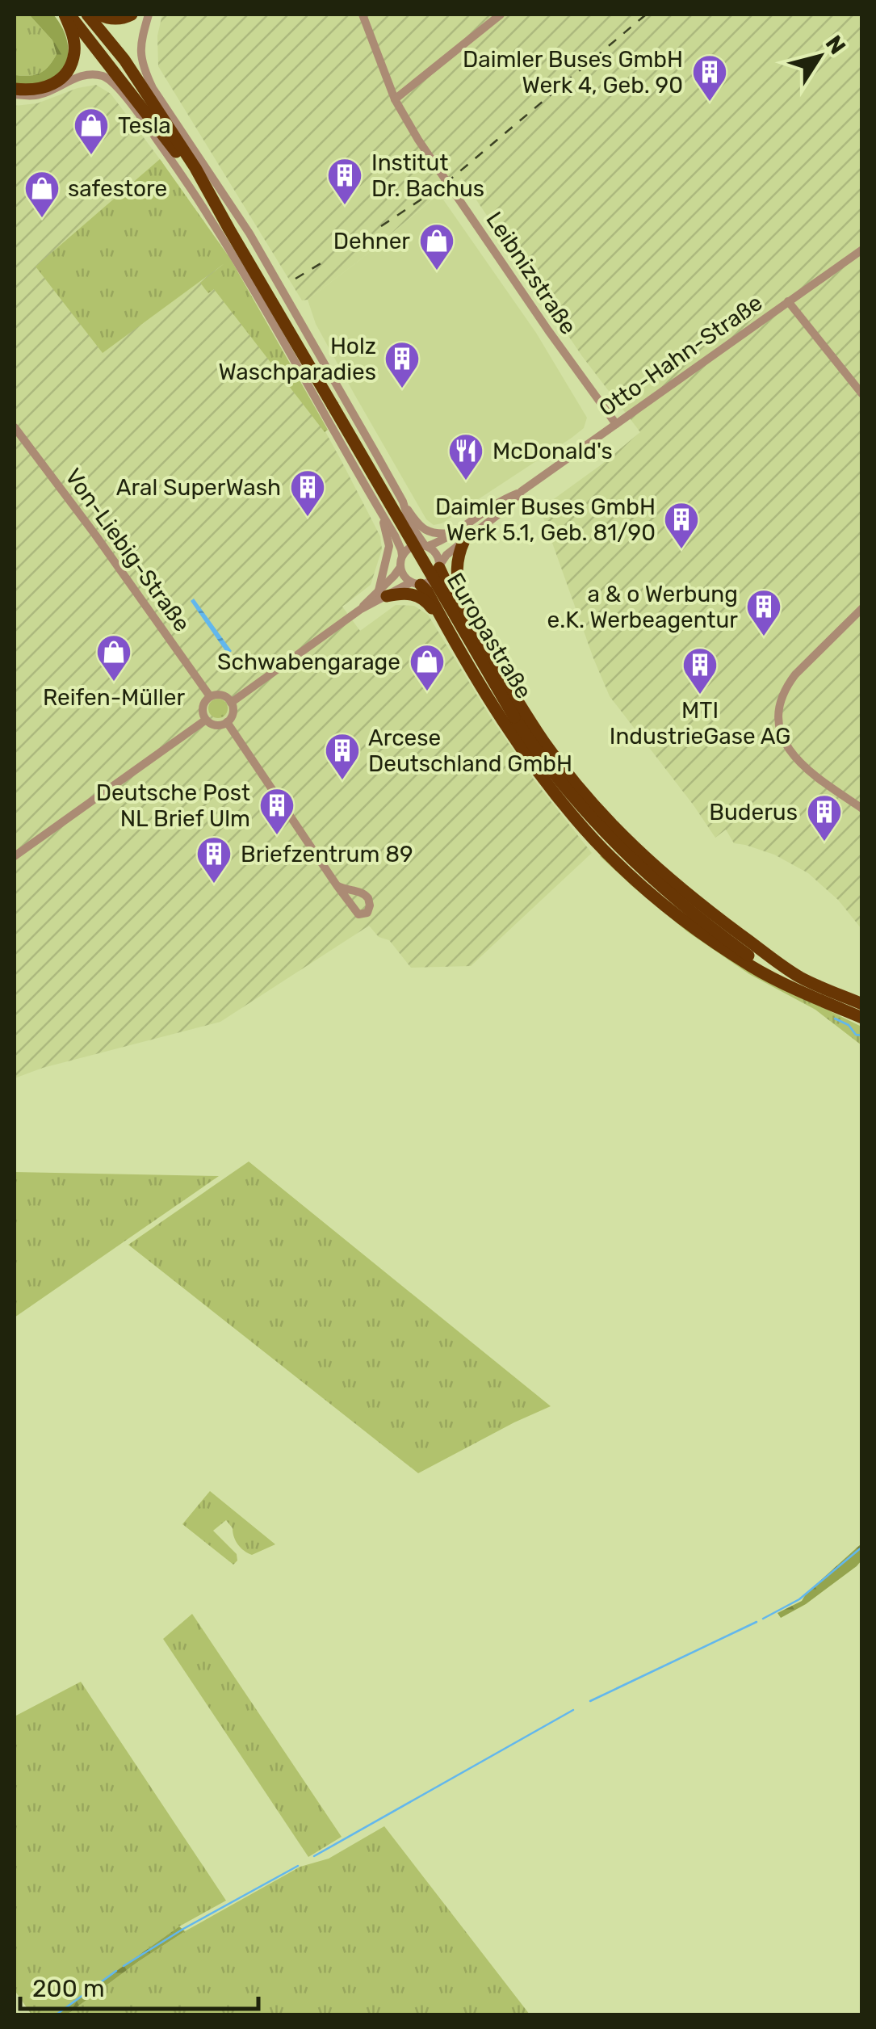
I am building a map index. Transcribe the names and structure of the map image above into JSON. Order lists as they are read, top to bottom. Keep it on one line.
{"streets":{"highway":["Europastraße"],"street":["Leibnizstraße","Otto-Hahn-Straße","Von-Liebig-Straße"]},"crossings":[["Leibnizstraße","Otto-Hahn-Straße"]],"places":{"building":["Daimler Buses GmbH Werk 4, Geb. 90","Institut Dr. Bachus","Holz Waschparadies","Aral SuperWash","Daimler Buses GmbH Werk 5.1, Geb. 81/90","a & o Werbung e.K. Werbeagentur","MTI IndustrieGase AG","Arcese Deutschland GmbH","Deutsche Post NL Brief Ulm","Buderus","Briefzentrum 89"],"shop":["Tesla","safestore","Dehner","Reifen-Müller","Schwabengarage"],"restaurant":["McDonald's"]},"scale_bar":"200 m","north":"top right"}
